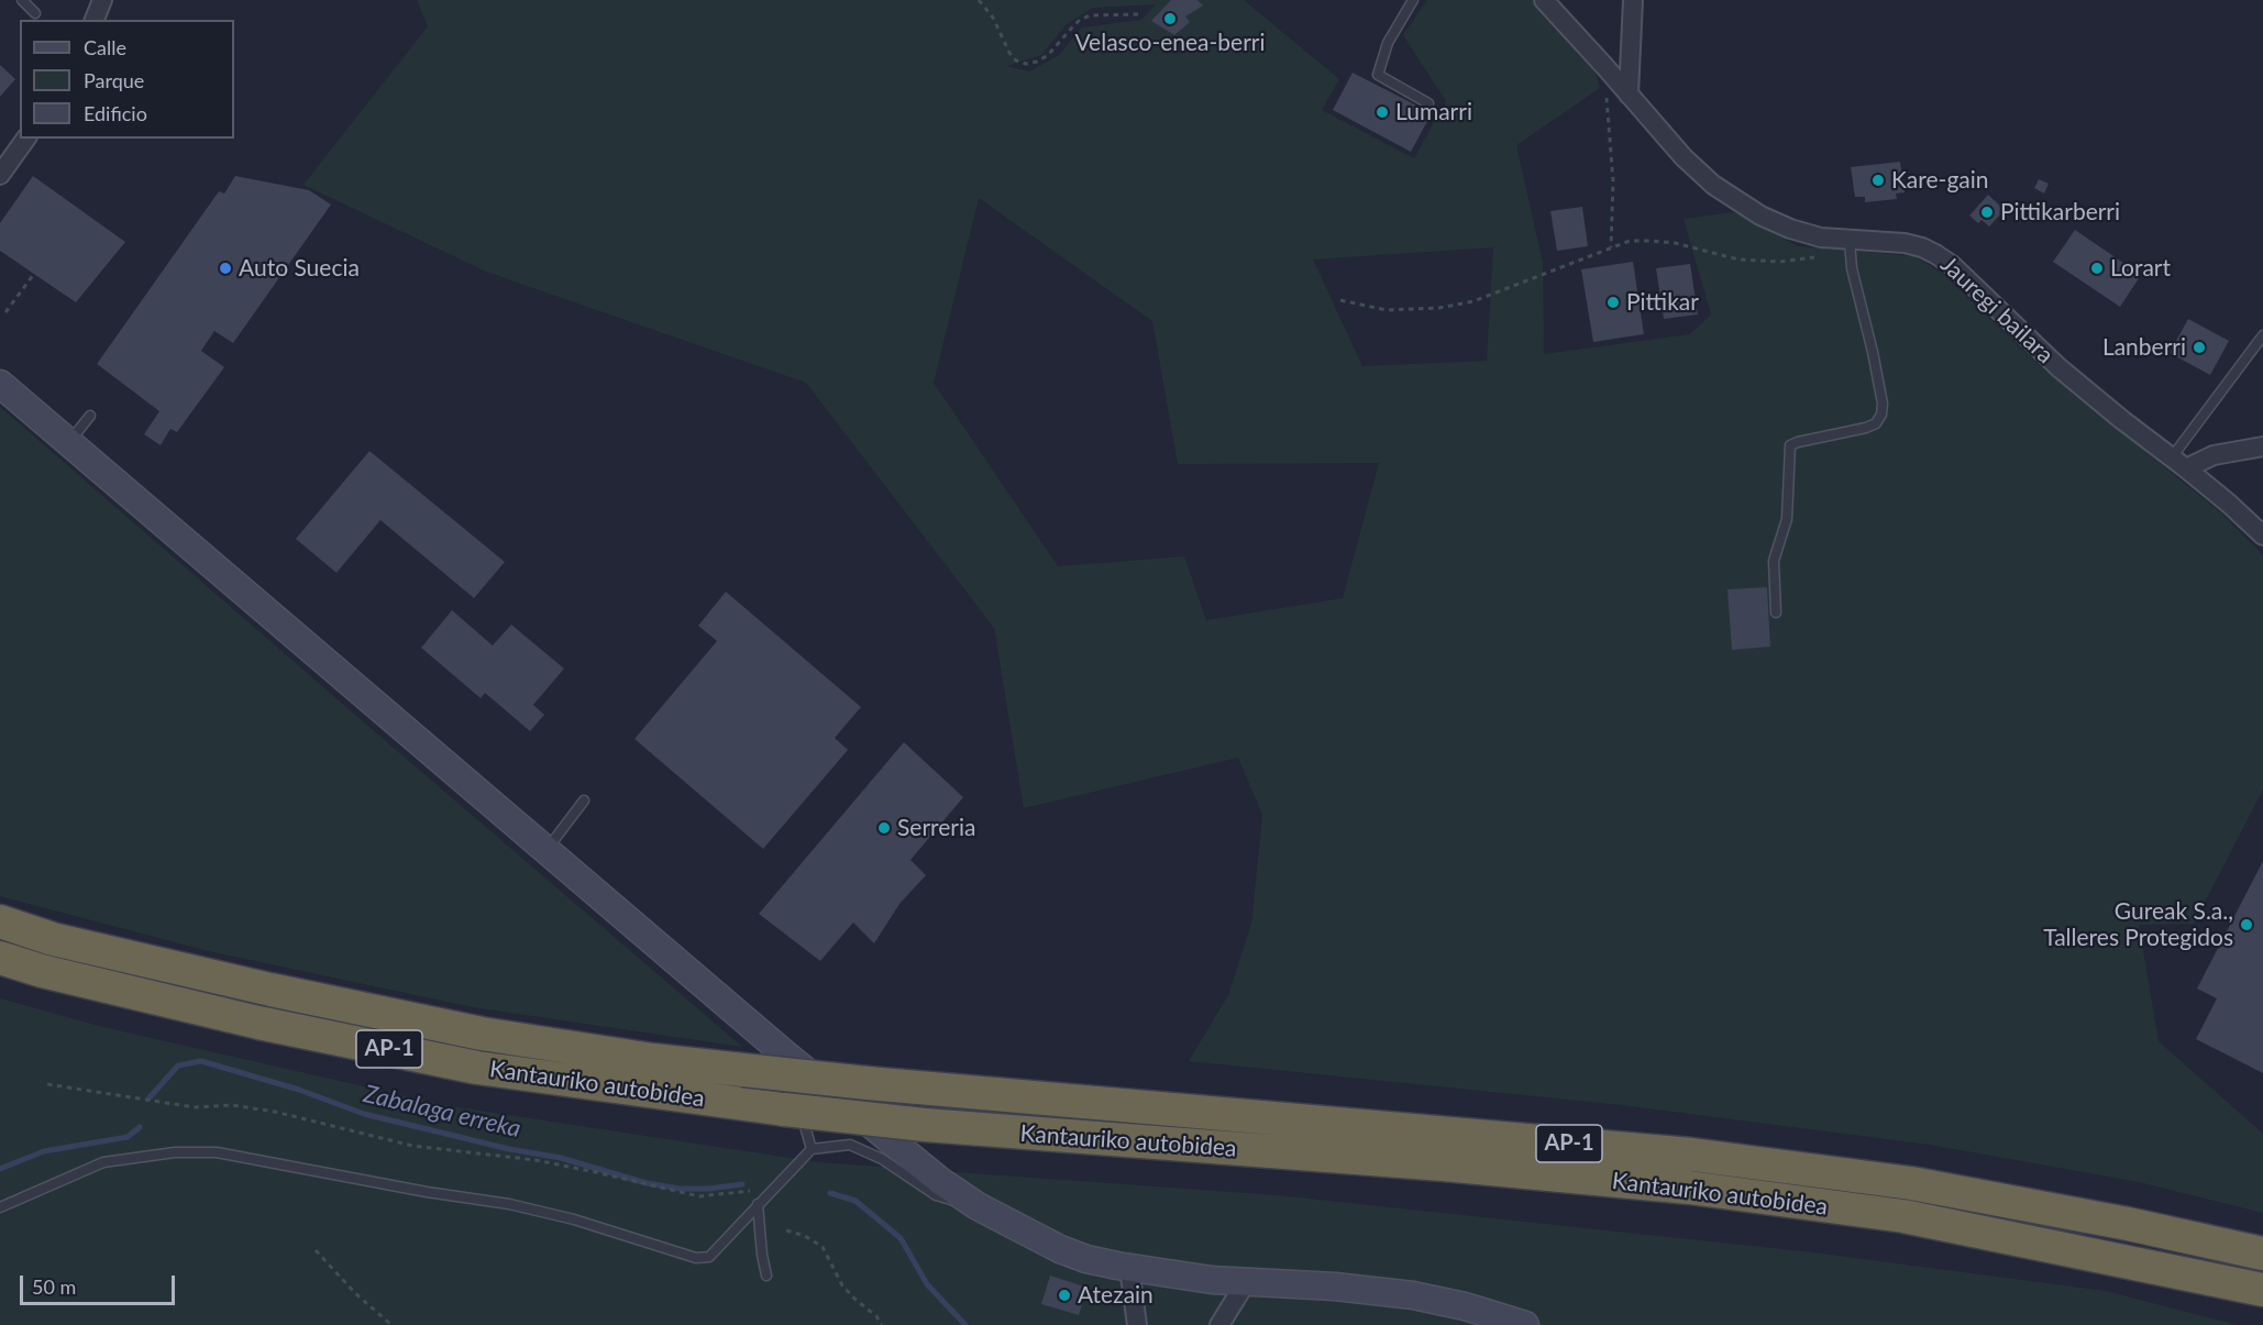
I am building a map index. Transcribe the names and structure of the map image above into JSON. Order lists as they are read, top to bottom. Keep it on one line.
{"streets":{"highway":["AP-1","Kantauriko autobidea"],"street":["Jauregi bailara"]},"water":["Zabalaga erreka"],"places":["Velasco-enea-berri","Lumarri","Kare-gain","Pittikarberri","Auto Suecia","Lorart","Pittikar","Lanberri","Serreria","Gureak S.a., Talleres Protegidos","Atezain"],"legend":["Calle","Parque","Edificio"],"scale_bar":"50 m"}
